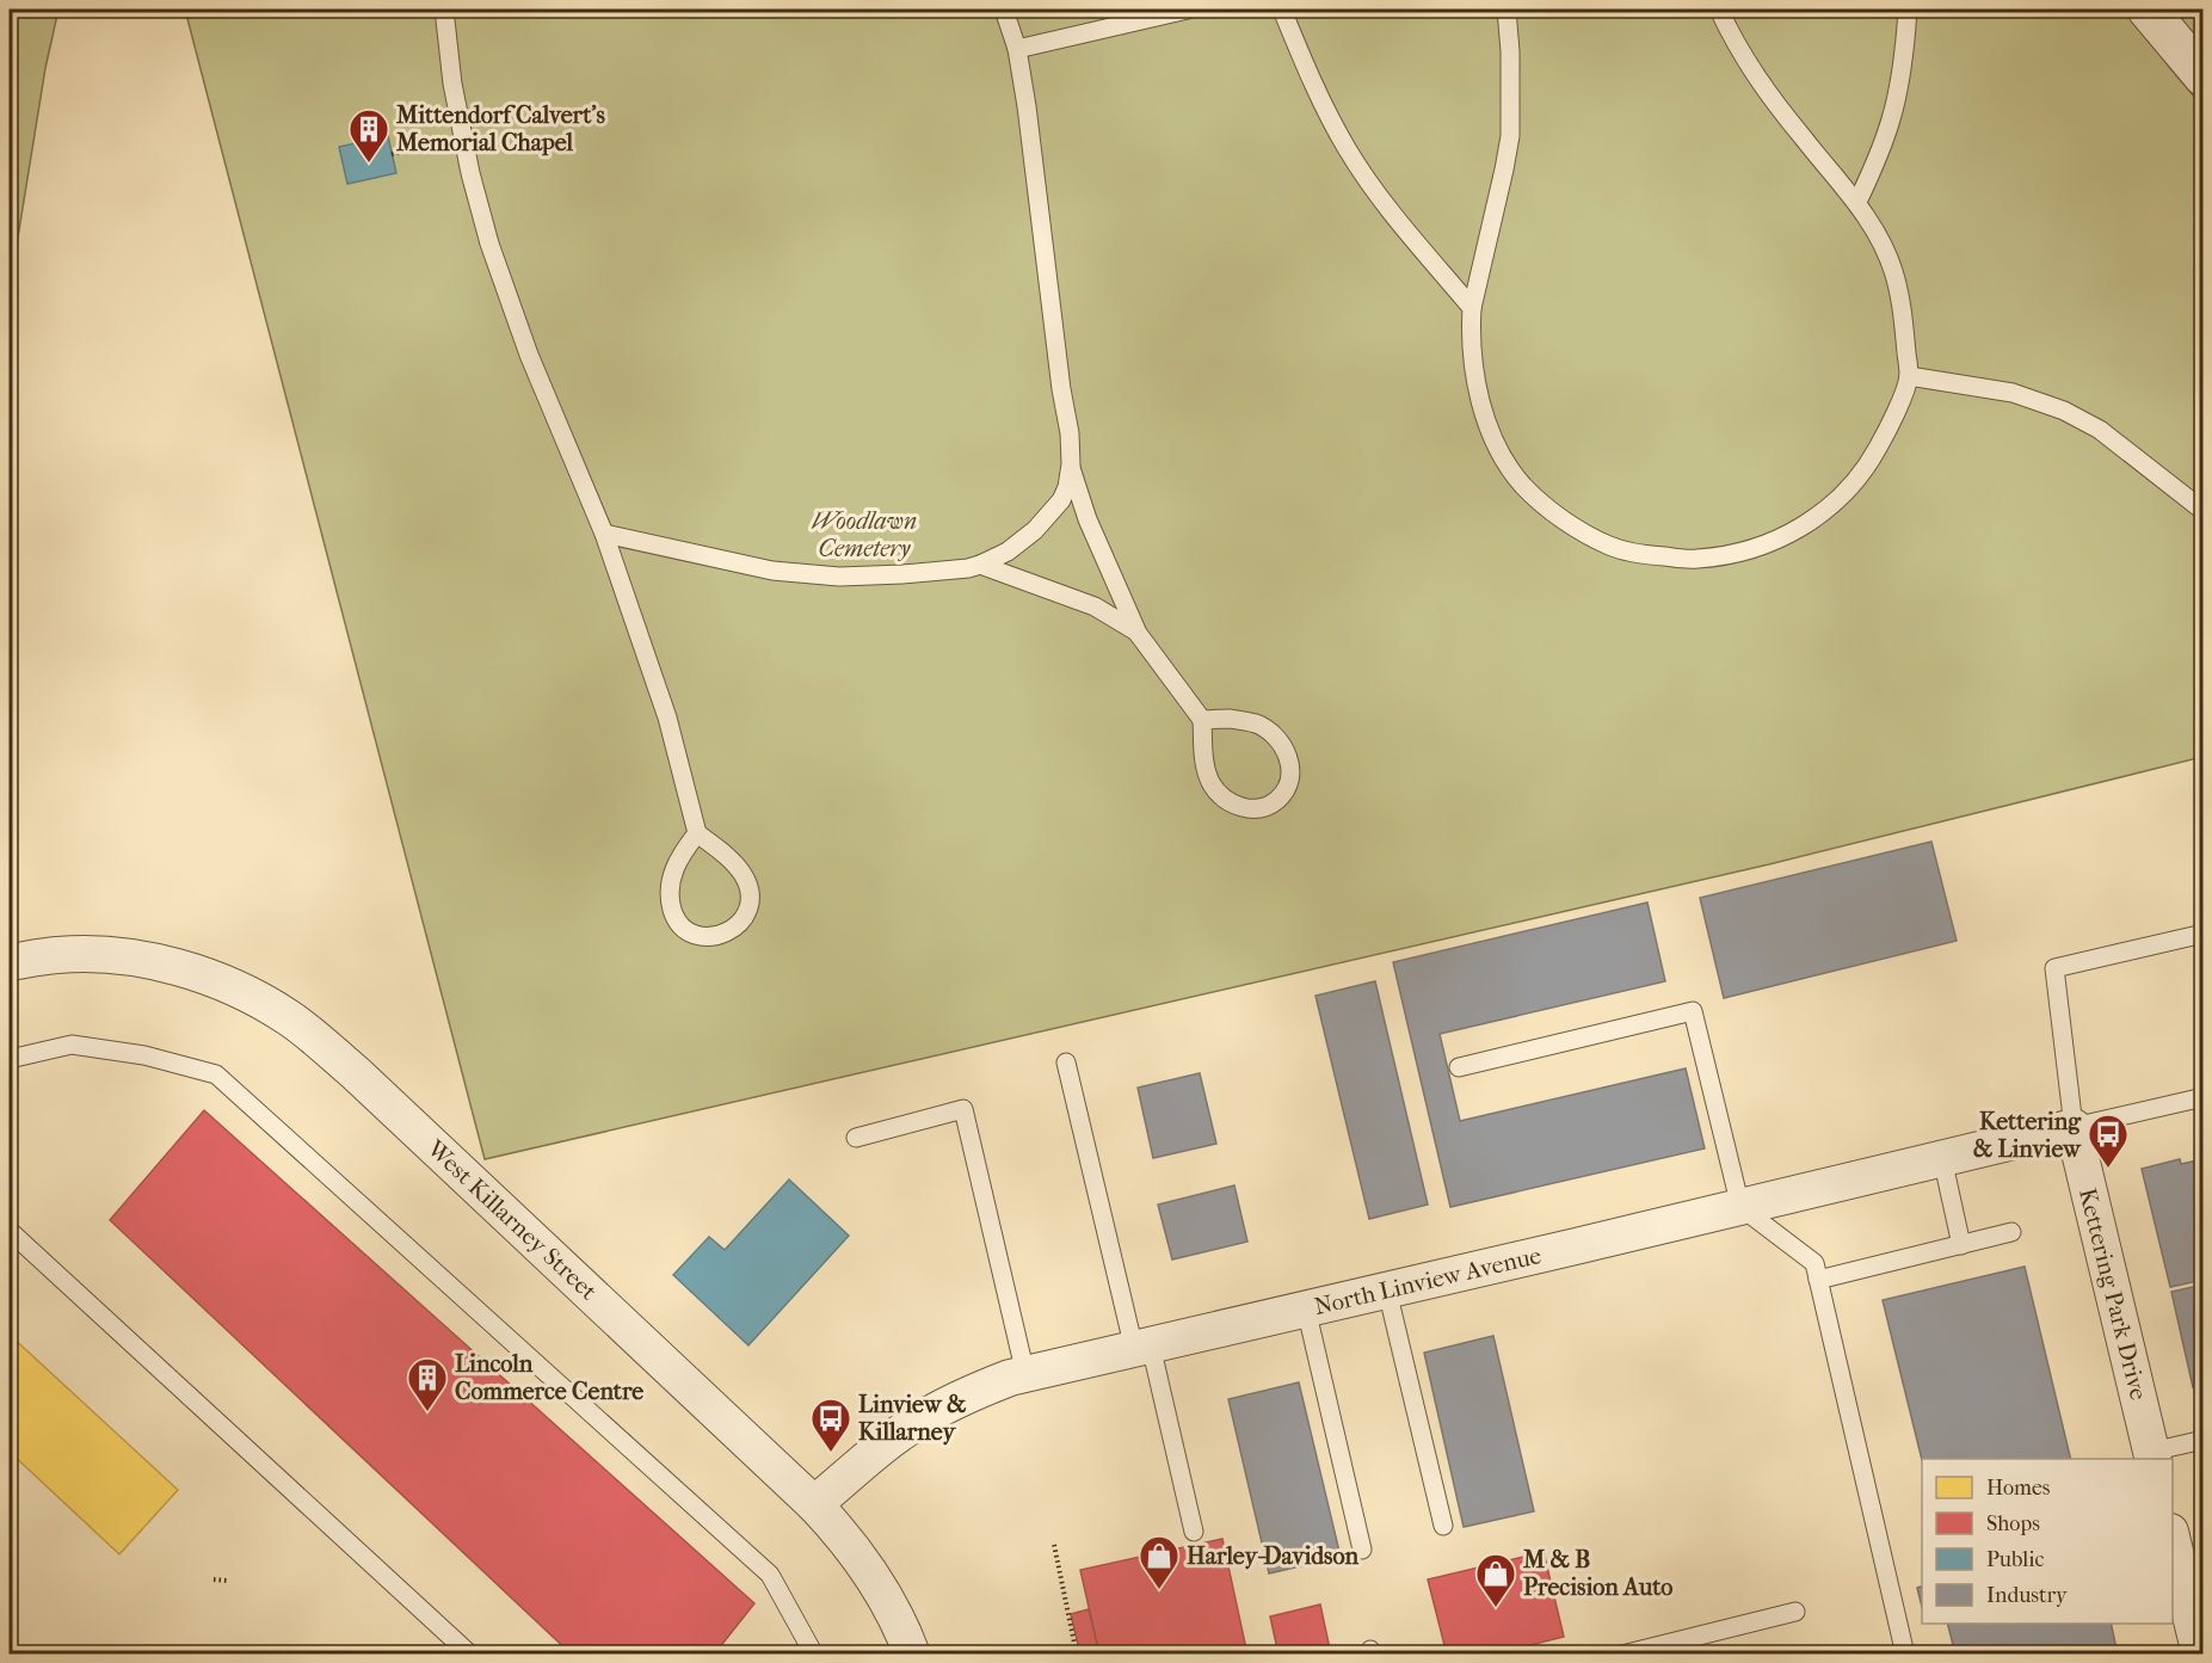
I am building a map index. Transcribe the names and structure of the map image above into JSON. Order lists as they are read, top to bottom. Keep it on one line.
{"streets":{"street":["West Killarney Street","North Linview Avenue","Kettering Park Drive"]},"crossings":[["West Killarney Street","North Linview Avenue"],["North Linview Avenue","Kettering Park Drive"]],"parks":["Woodlawn Cemetery"],"places":{"building":["Mittendorf Calvert's Memorial Chapel","Lincoln Commerce Centre"],"bus stop":["Kettering & Linview","Linview & Killarney"],"shop":["Harley-Davidson","M & B Precision Auto"]},"legend":["Homes","Shops","Public","Industry"]}
